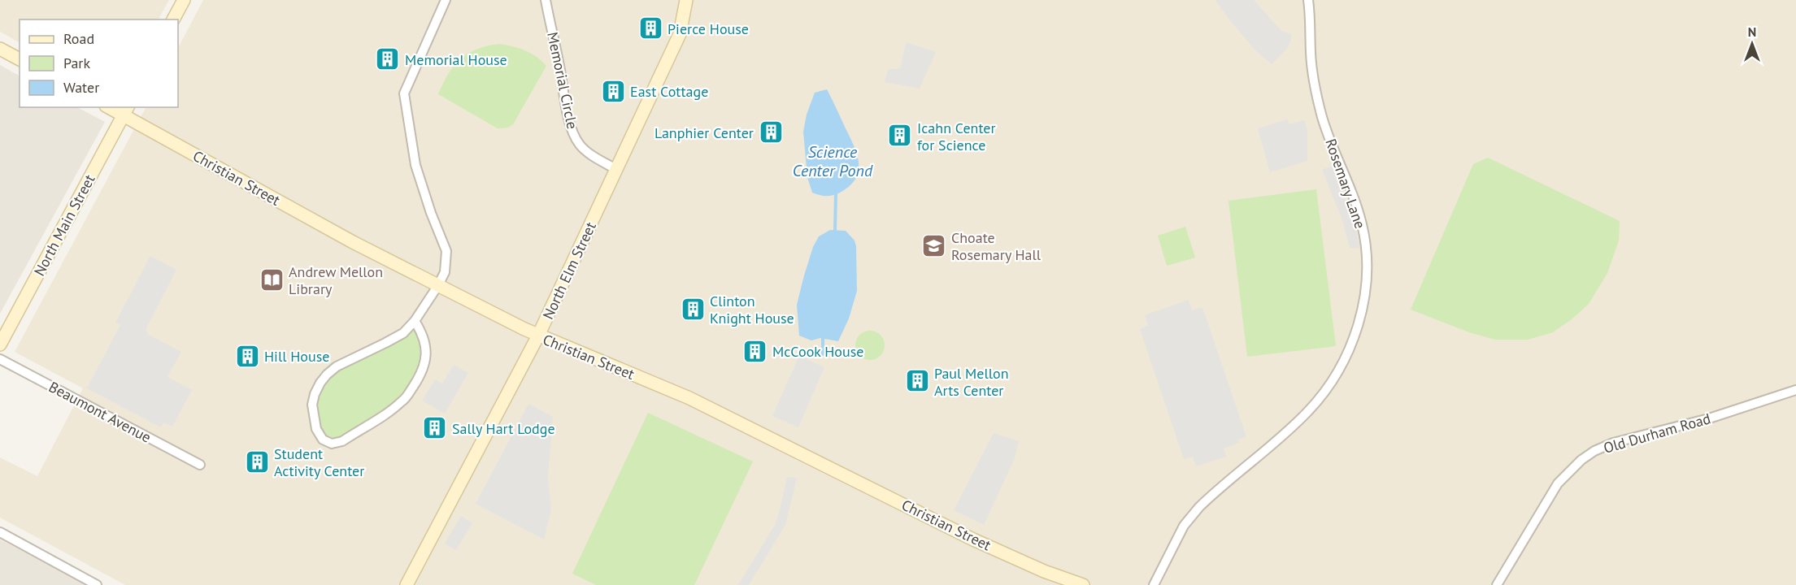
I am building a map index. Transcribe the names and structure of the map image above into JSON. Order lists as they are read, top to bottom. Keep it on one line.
{"streets":{"main road":["Christian Street","North Main Street","North Elm Street"],"street":["Memorial Circle","Rosemary Lane","Beaumont Avenue","Old Durham Road"]},"crossings":[["Memorial Circle","North Elm Street"],["Christian Street","North Main Street"],["Christian Street","North Elm Street"]],"water":["Science Center Pond"],"places":{"building":["Pierce House","Memorial House","East Cottage","Lanphier Center","Icahn Center for Science","Clinton Knight House","McCook House","Hill House","Paul Mellon Arts Center","Sally Hart Lodge","Student Activity Center"],"school or university":["Choate Rosemary Hall"],"library":["Andrew Mellon Library"]},"legend":["Road","Park","Water"],"north":"top"}
